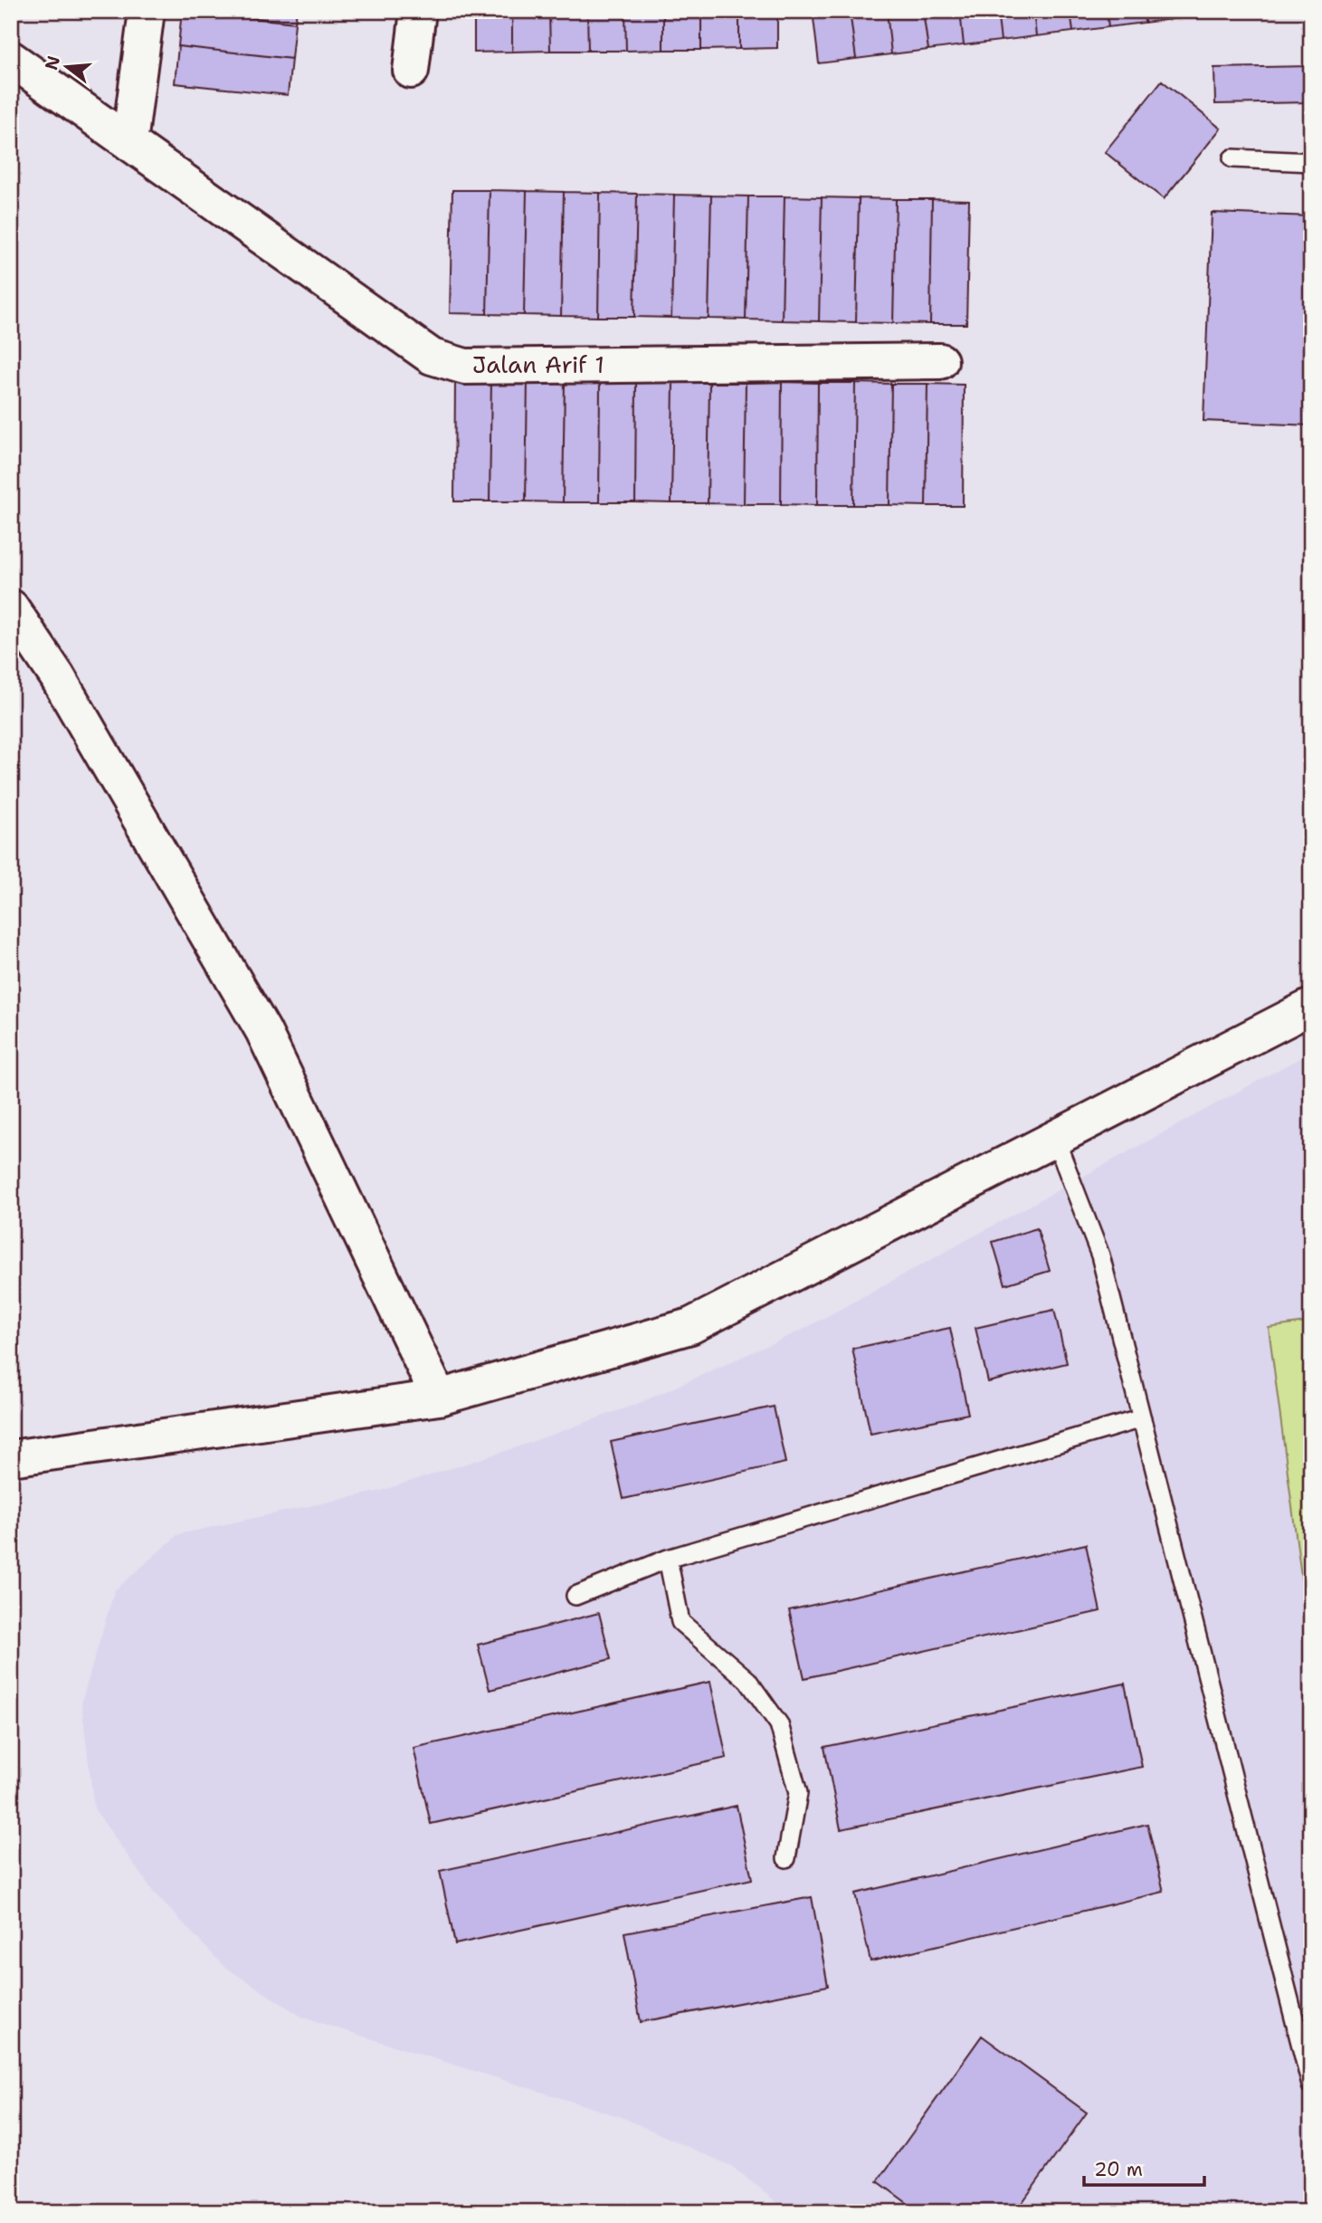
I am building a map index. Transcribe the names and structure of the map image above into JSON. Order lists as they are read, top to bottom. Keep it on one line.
{"streets":{"street":["Jalan Arif 1"]},"scale_bar":"20 m","north":"left"}
